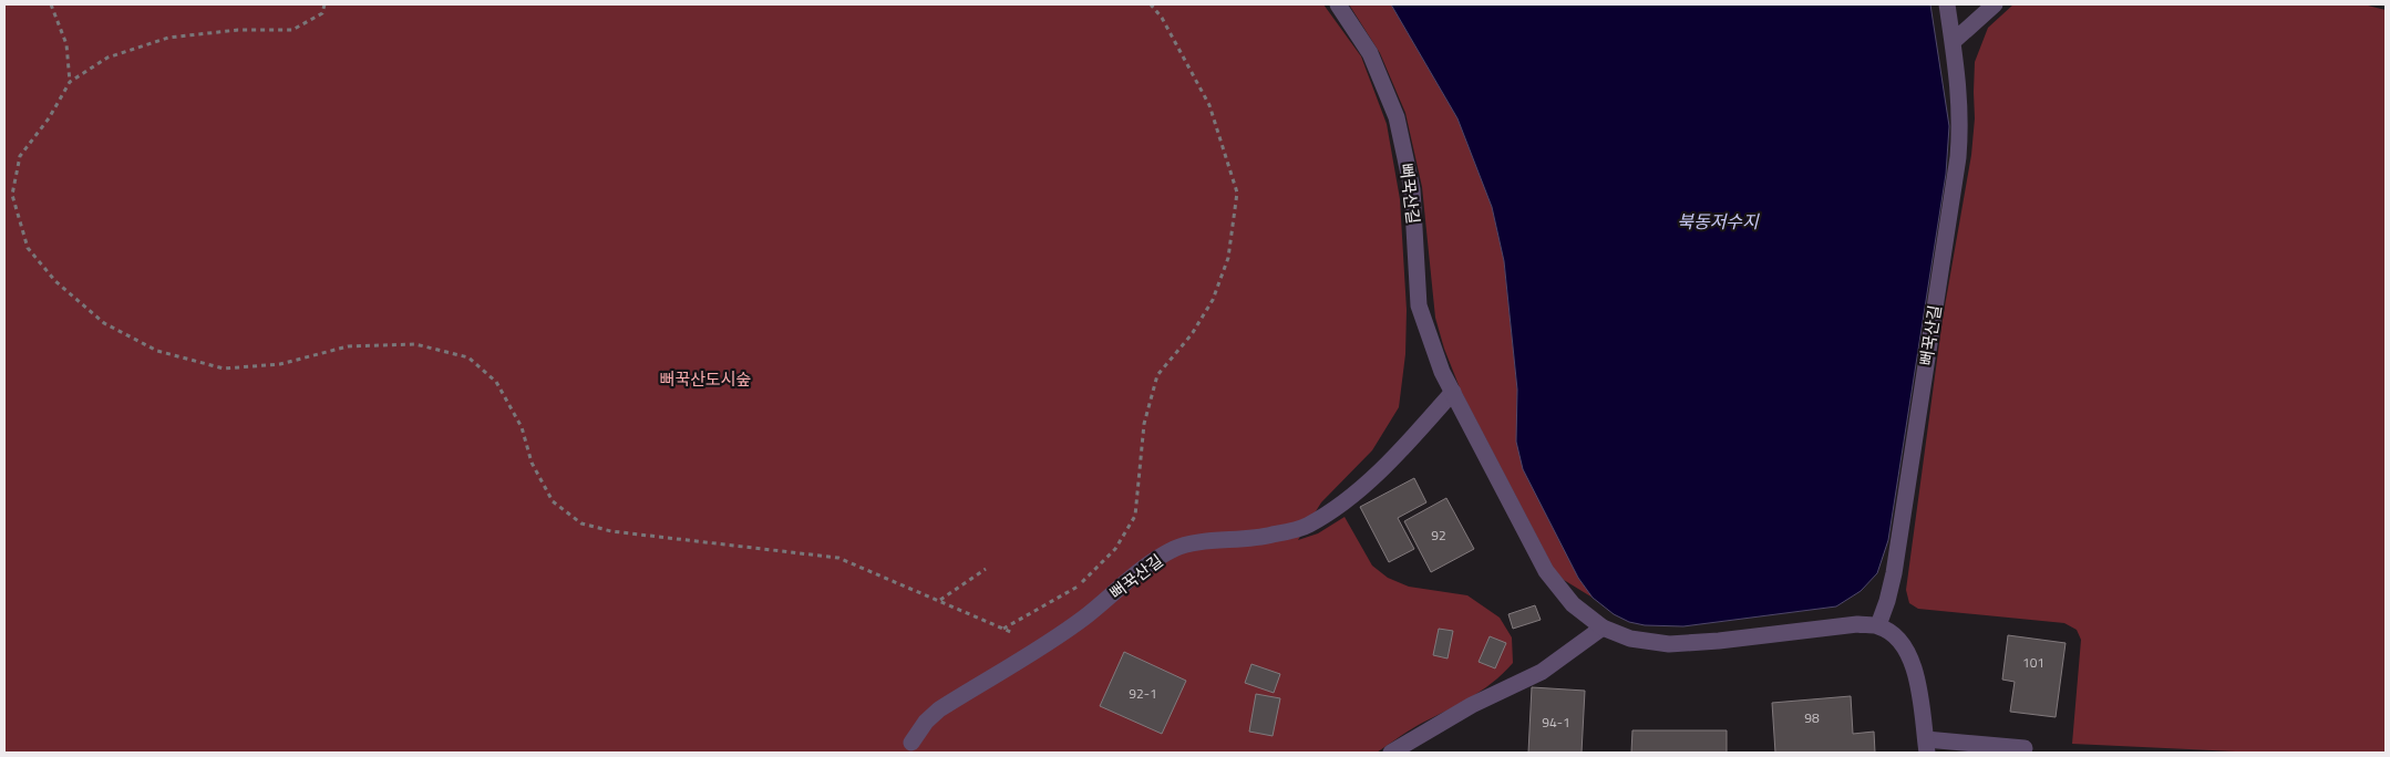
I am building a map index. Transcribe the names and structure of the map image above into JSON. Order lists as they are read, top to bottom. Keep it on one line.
{"streets":{"street":["뻐꾹산길"]},"water":["북동저수지"],"parks":["뻐꾹산도시숲"],"house_numbers":["92","101","92-1","98","94-1"]}
